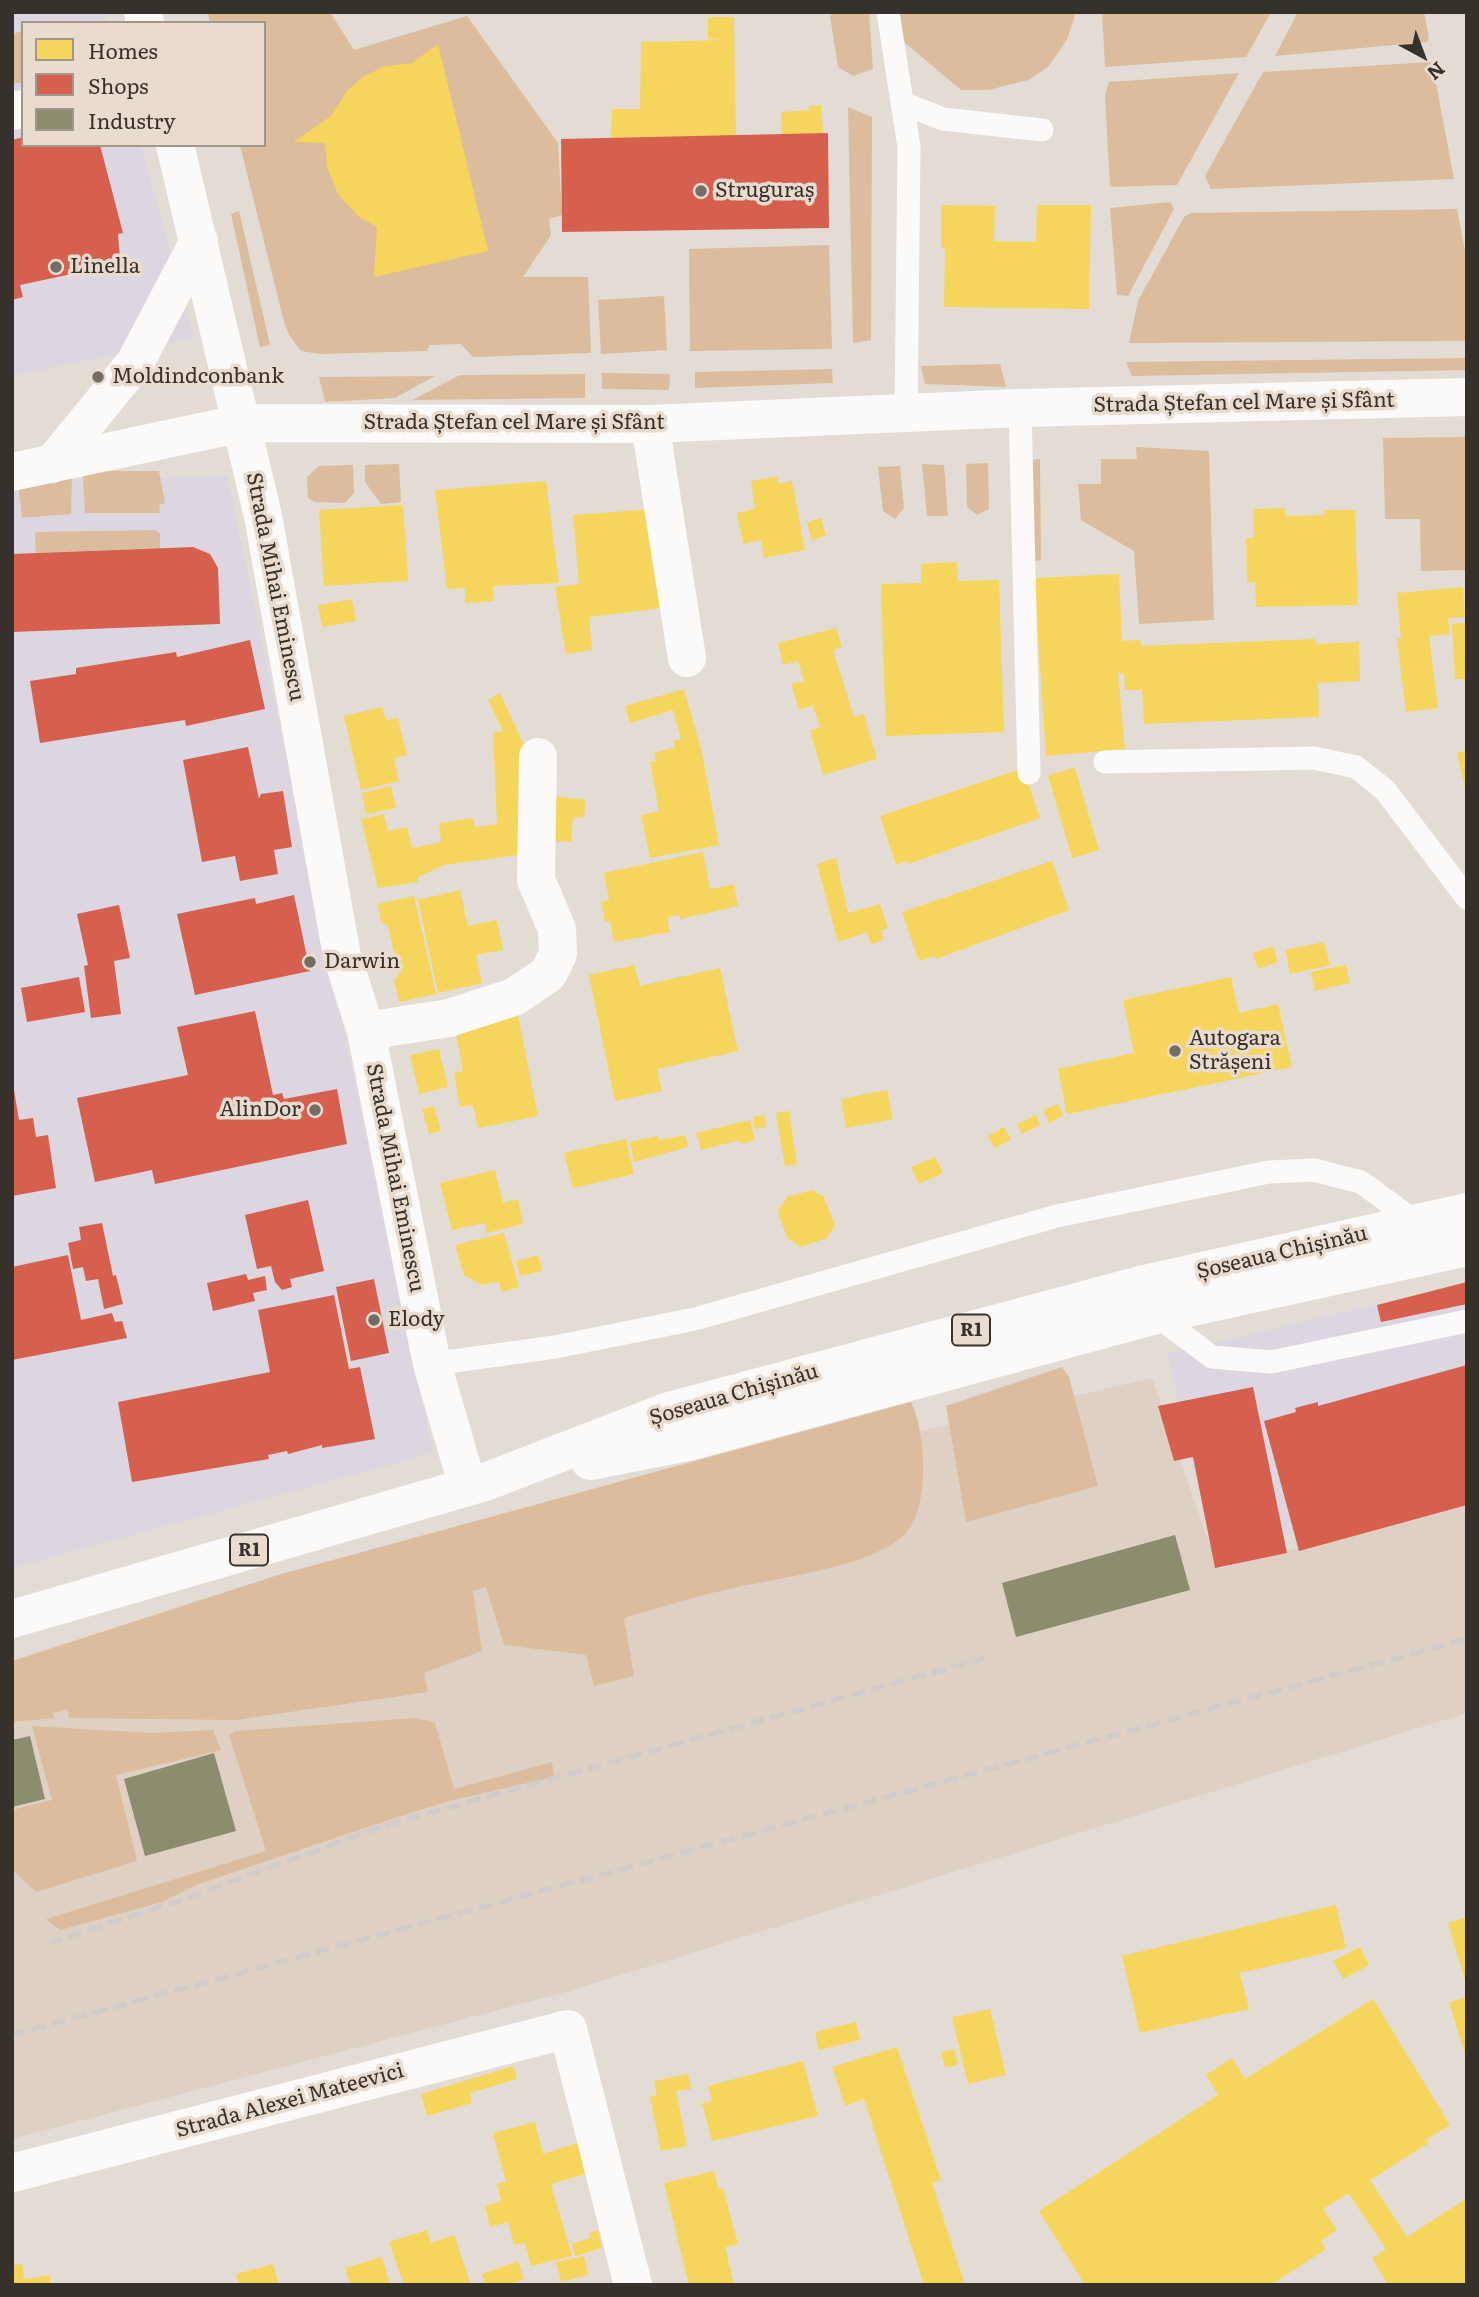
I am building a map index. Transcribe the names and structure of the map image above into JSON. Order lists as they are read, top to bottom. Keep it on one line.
{"streets":{"main road":["Strada Ștefan cel Mare și Sfânt","Strada Mihai Eminescu","Șoseaua Chișinău","R1","Strada Alexei Mateevici"]},"crossings":[["Strada Ștefan cel Mare și Sfânt","Strada Mihai Eminescu"],["Strada Mihai Eminescu","Șoseaua Chișinău"]],"places":["Struguraș","Linella","Moldindconbank","Darwin","Autogara Strășeni","AlinDor","Elody"],"legend":["Homes","Shops","Industry"],"north":"bottom right"}
